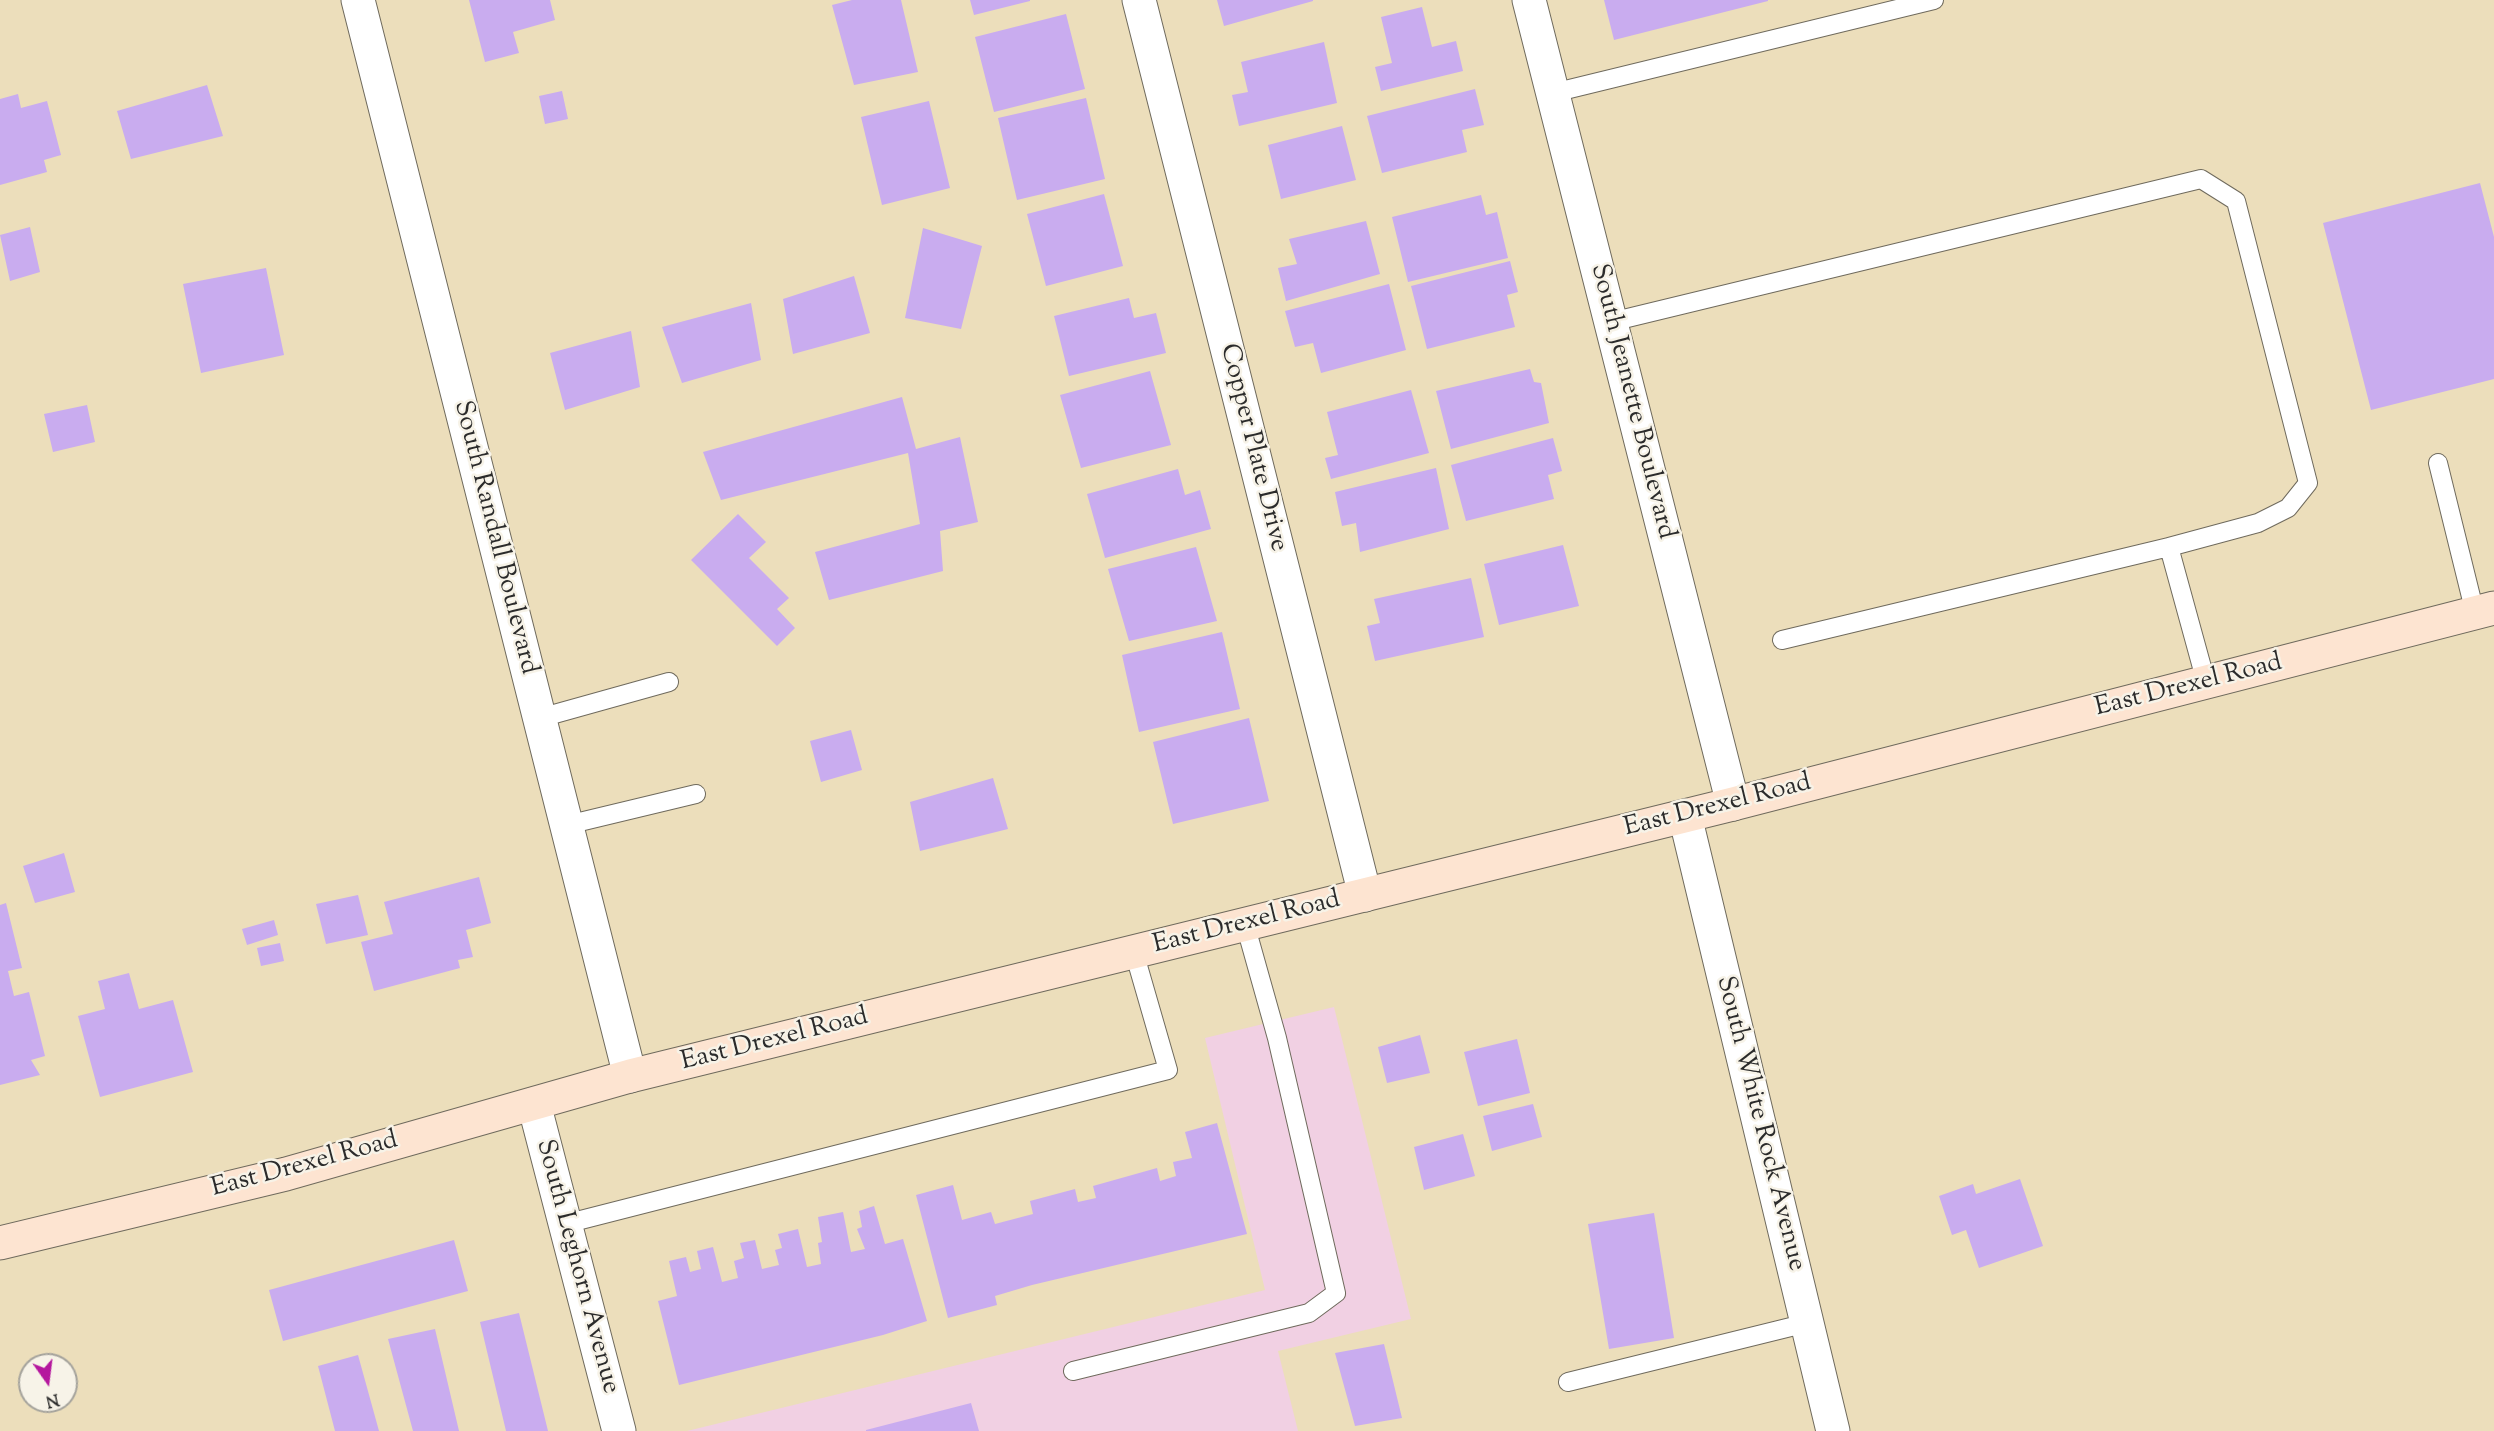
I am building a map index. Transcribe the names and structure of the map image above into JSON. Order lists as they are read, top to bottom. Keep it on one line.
{"streets":{"street":["South Jeanette Boulevard","Copper Plate Drive","South Randall Boulevard","East Drexel Road","South White Rock Avenue","South Leghorn Avenue"]},"crossings":[["South Jeanette Boulevard","East Drexel Road"],["Copper Plate Drive","East Drexel Road"],["South Randall Boulevard","East Drexel Road"],["East Drexel Road","South White Rock Avenue"],["East Drexel Road","South Leghorn Avenue"]],"north":"bottom"}
